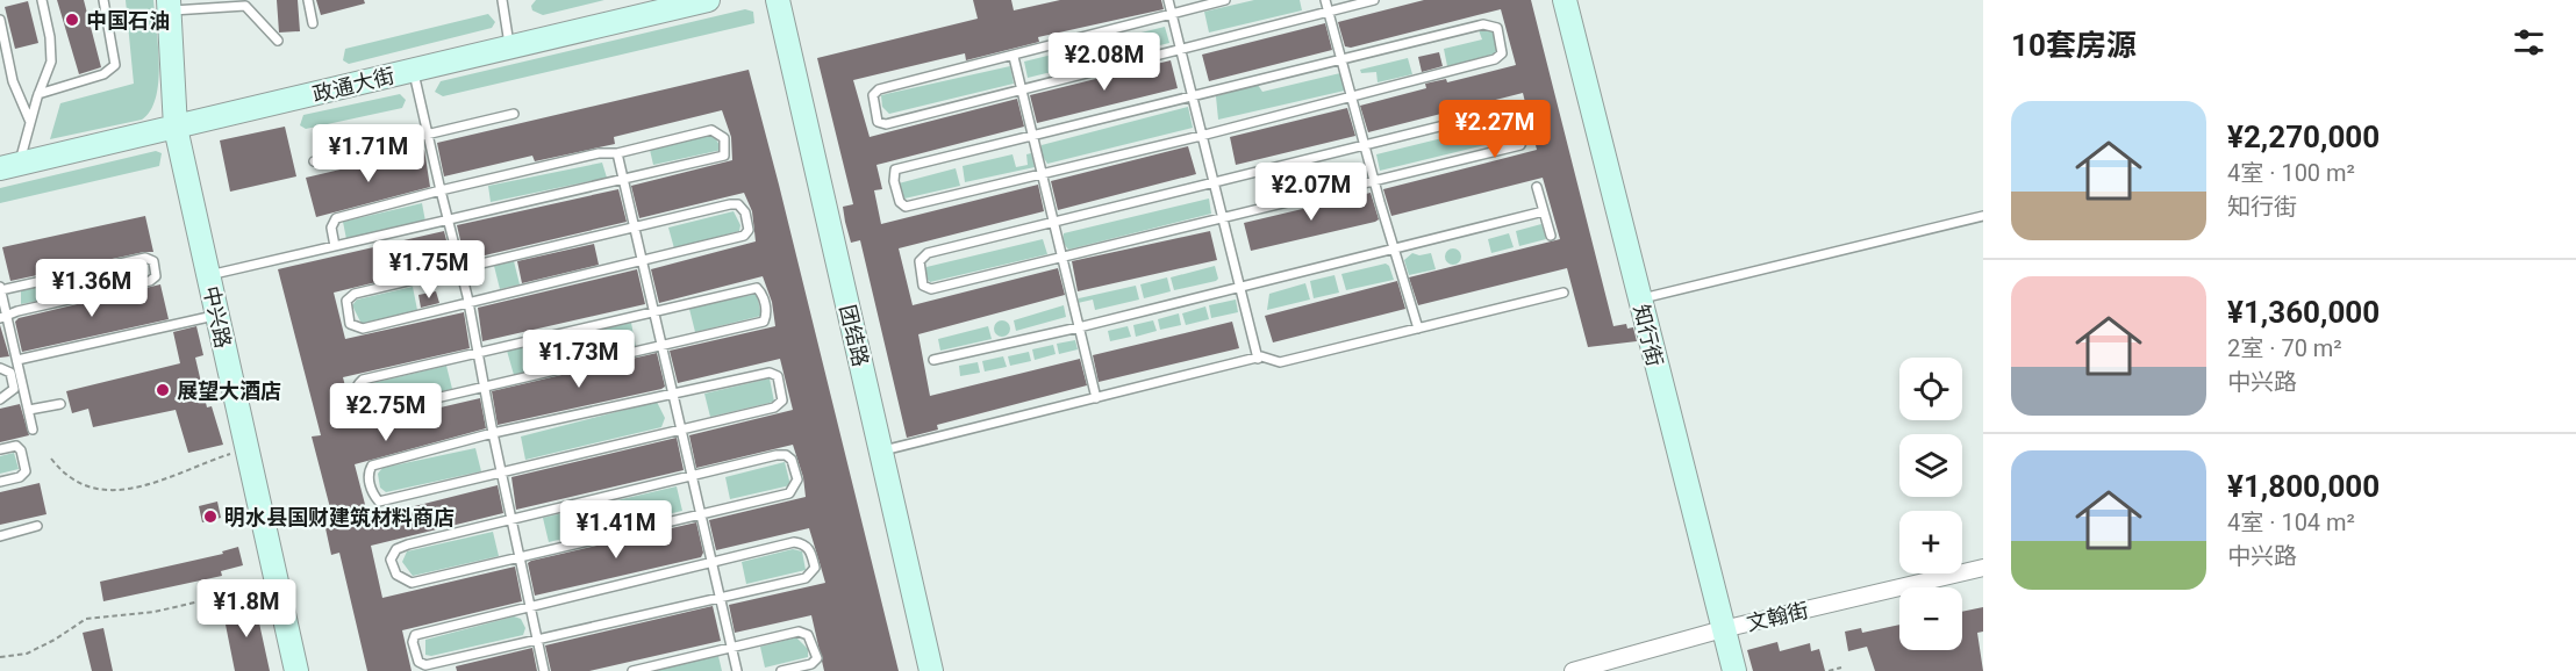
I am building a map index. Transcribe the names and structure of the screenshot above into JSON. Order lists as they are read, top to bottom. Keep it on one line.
{"streets":{"street":["政通大街","中兴路","团结路","知行街","文翰街"]},"crossings":[["政通大街","中兴路"],["知行街","文翰街"]],"places":["中国石油","展望大酒店","明水县国财建筑材料商店"],"page":{"heading":"10套房源","price":["¥2.08M","¥2.27M","¥1.71M","¥2.07M","¥1.75M","¥1.36M","¥1.73M","¥2.75M","¥1.41M","¥1.8M"],"list":[{"name":"¥2,270,000","note":"4室 · 100 m² · 知行街"},{"name":"¥1,360,000","note":"2室 · 70 m² · 中兴路"},{"name":"¥1,800,000","note":"4室 · 104 m² · 中兴路"}],"map_buttons":["+","−"]}}
